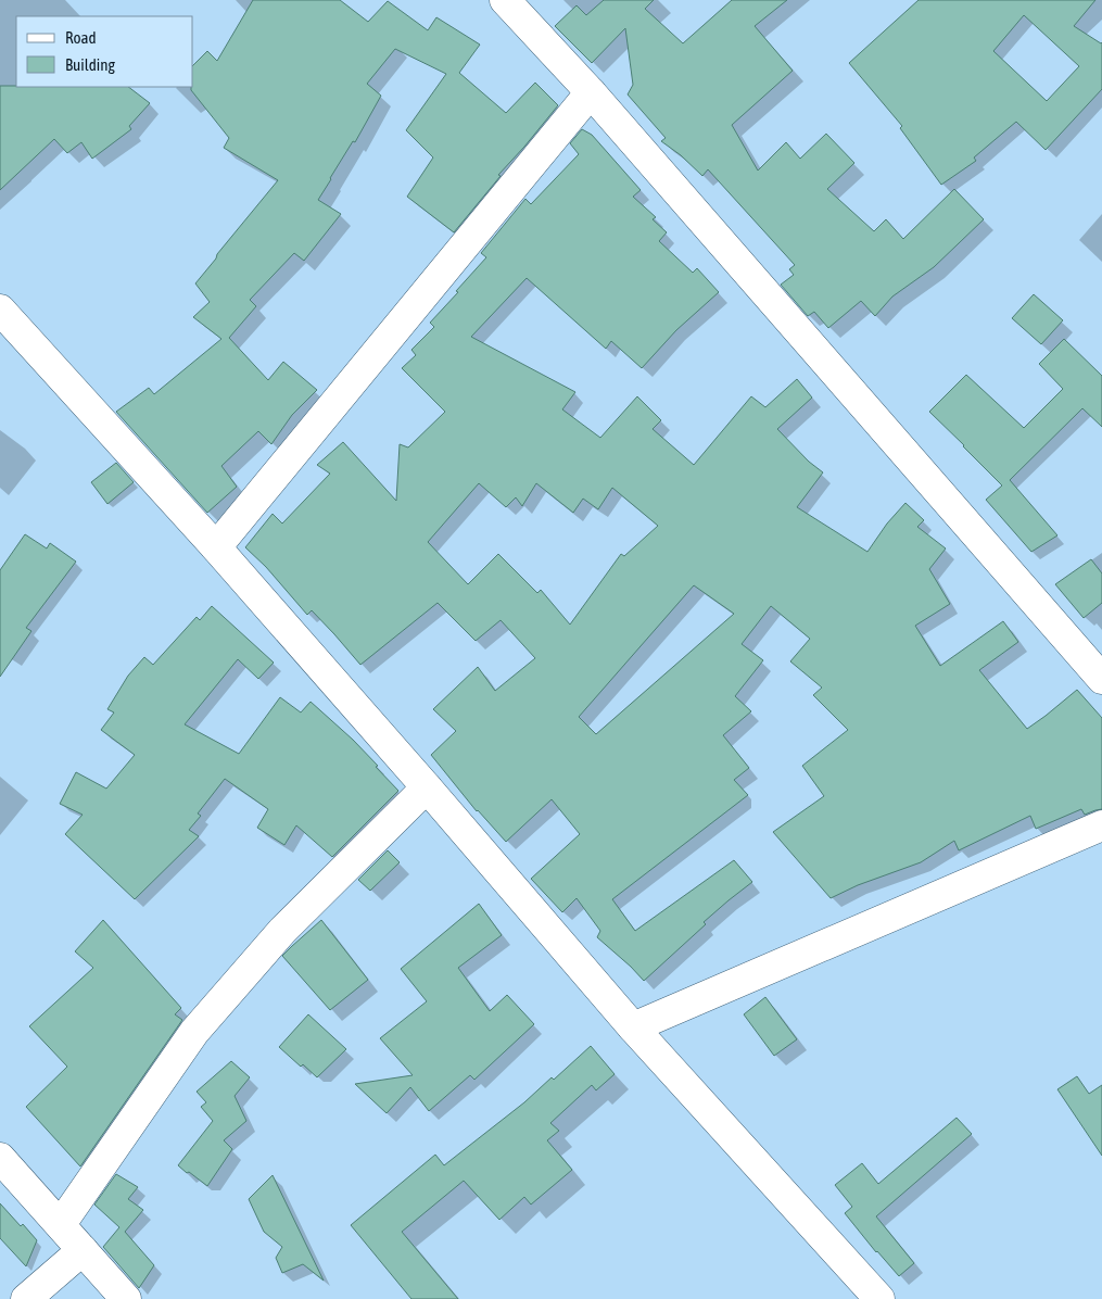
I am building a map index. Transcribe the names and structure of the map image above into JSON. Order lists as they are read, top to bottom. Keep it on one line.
{"legend":["Road","Building"]}
